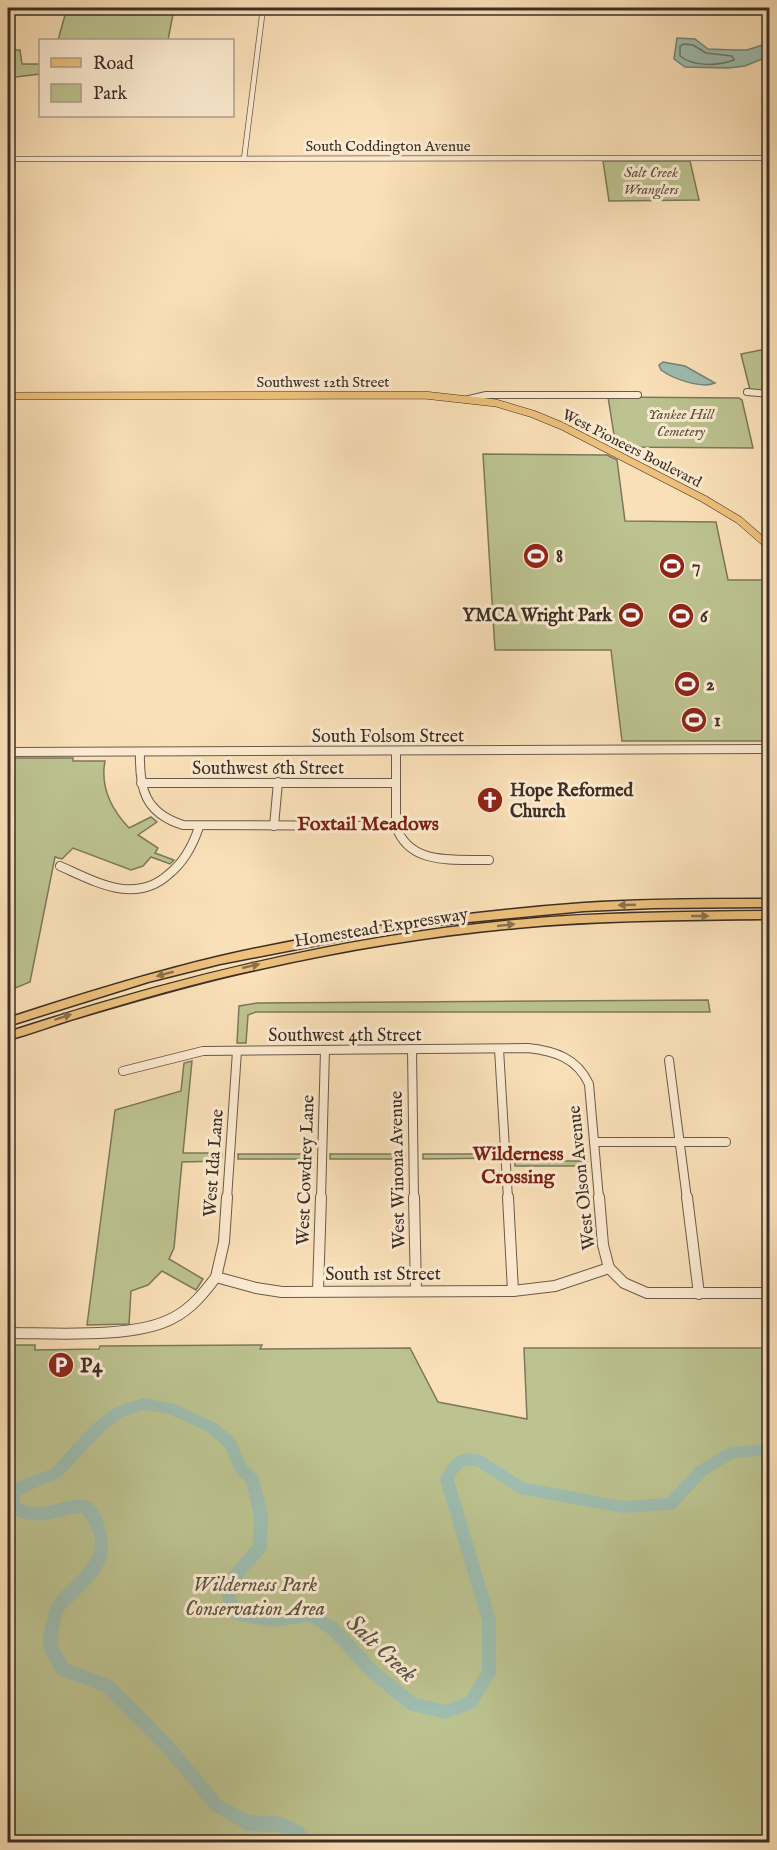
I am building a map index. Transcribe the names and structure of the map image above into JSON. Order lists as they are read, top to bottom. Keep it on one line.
{"streets":{"highway":["Homestead Expressway"],"main road":["Southwest 12th Street","West Pioneers Boulevard"],"street":["South Coddington Avenue","South Folsom Street","Southwest 6th Street","Southwest 4th Street","West Ida Lane","West Cowdrey Lane","West Winona Avenue","West Olson Avenue","South 1st Street"]},"crossings":[["Southwest 12th Street","West Pioneers Boulevard"],["Southwest 4th Street","West Ida Lane"],["Southwest 4th Street","West Cowdrey Lane"],["Southwest 4th Street","West Winona Avenue"],["Southwest 4th Street","West Olson Avenue"],["West Ida Lane","South 1st Street"],["West Cowdrey Lane","South 1st Street"],["West Winona Avenue","South 1st Street"],["West Olson Avenue","South 1st Street"]],"districts":["Foxtail Meadows","Wilderness Crossing"],"water":["Salt Creek"],"parks":["Salt Creek Wranglers","Yankee Hill Cemetery","Wilderness Park Conservation Area"],"places":{"sports":["8","7","YMCA Wright Park","6","2","1"],"church":["Hope Reformed Church"],"parking":["P4"]},"legend":["Road","Park"]}
